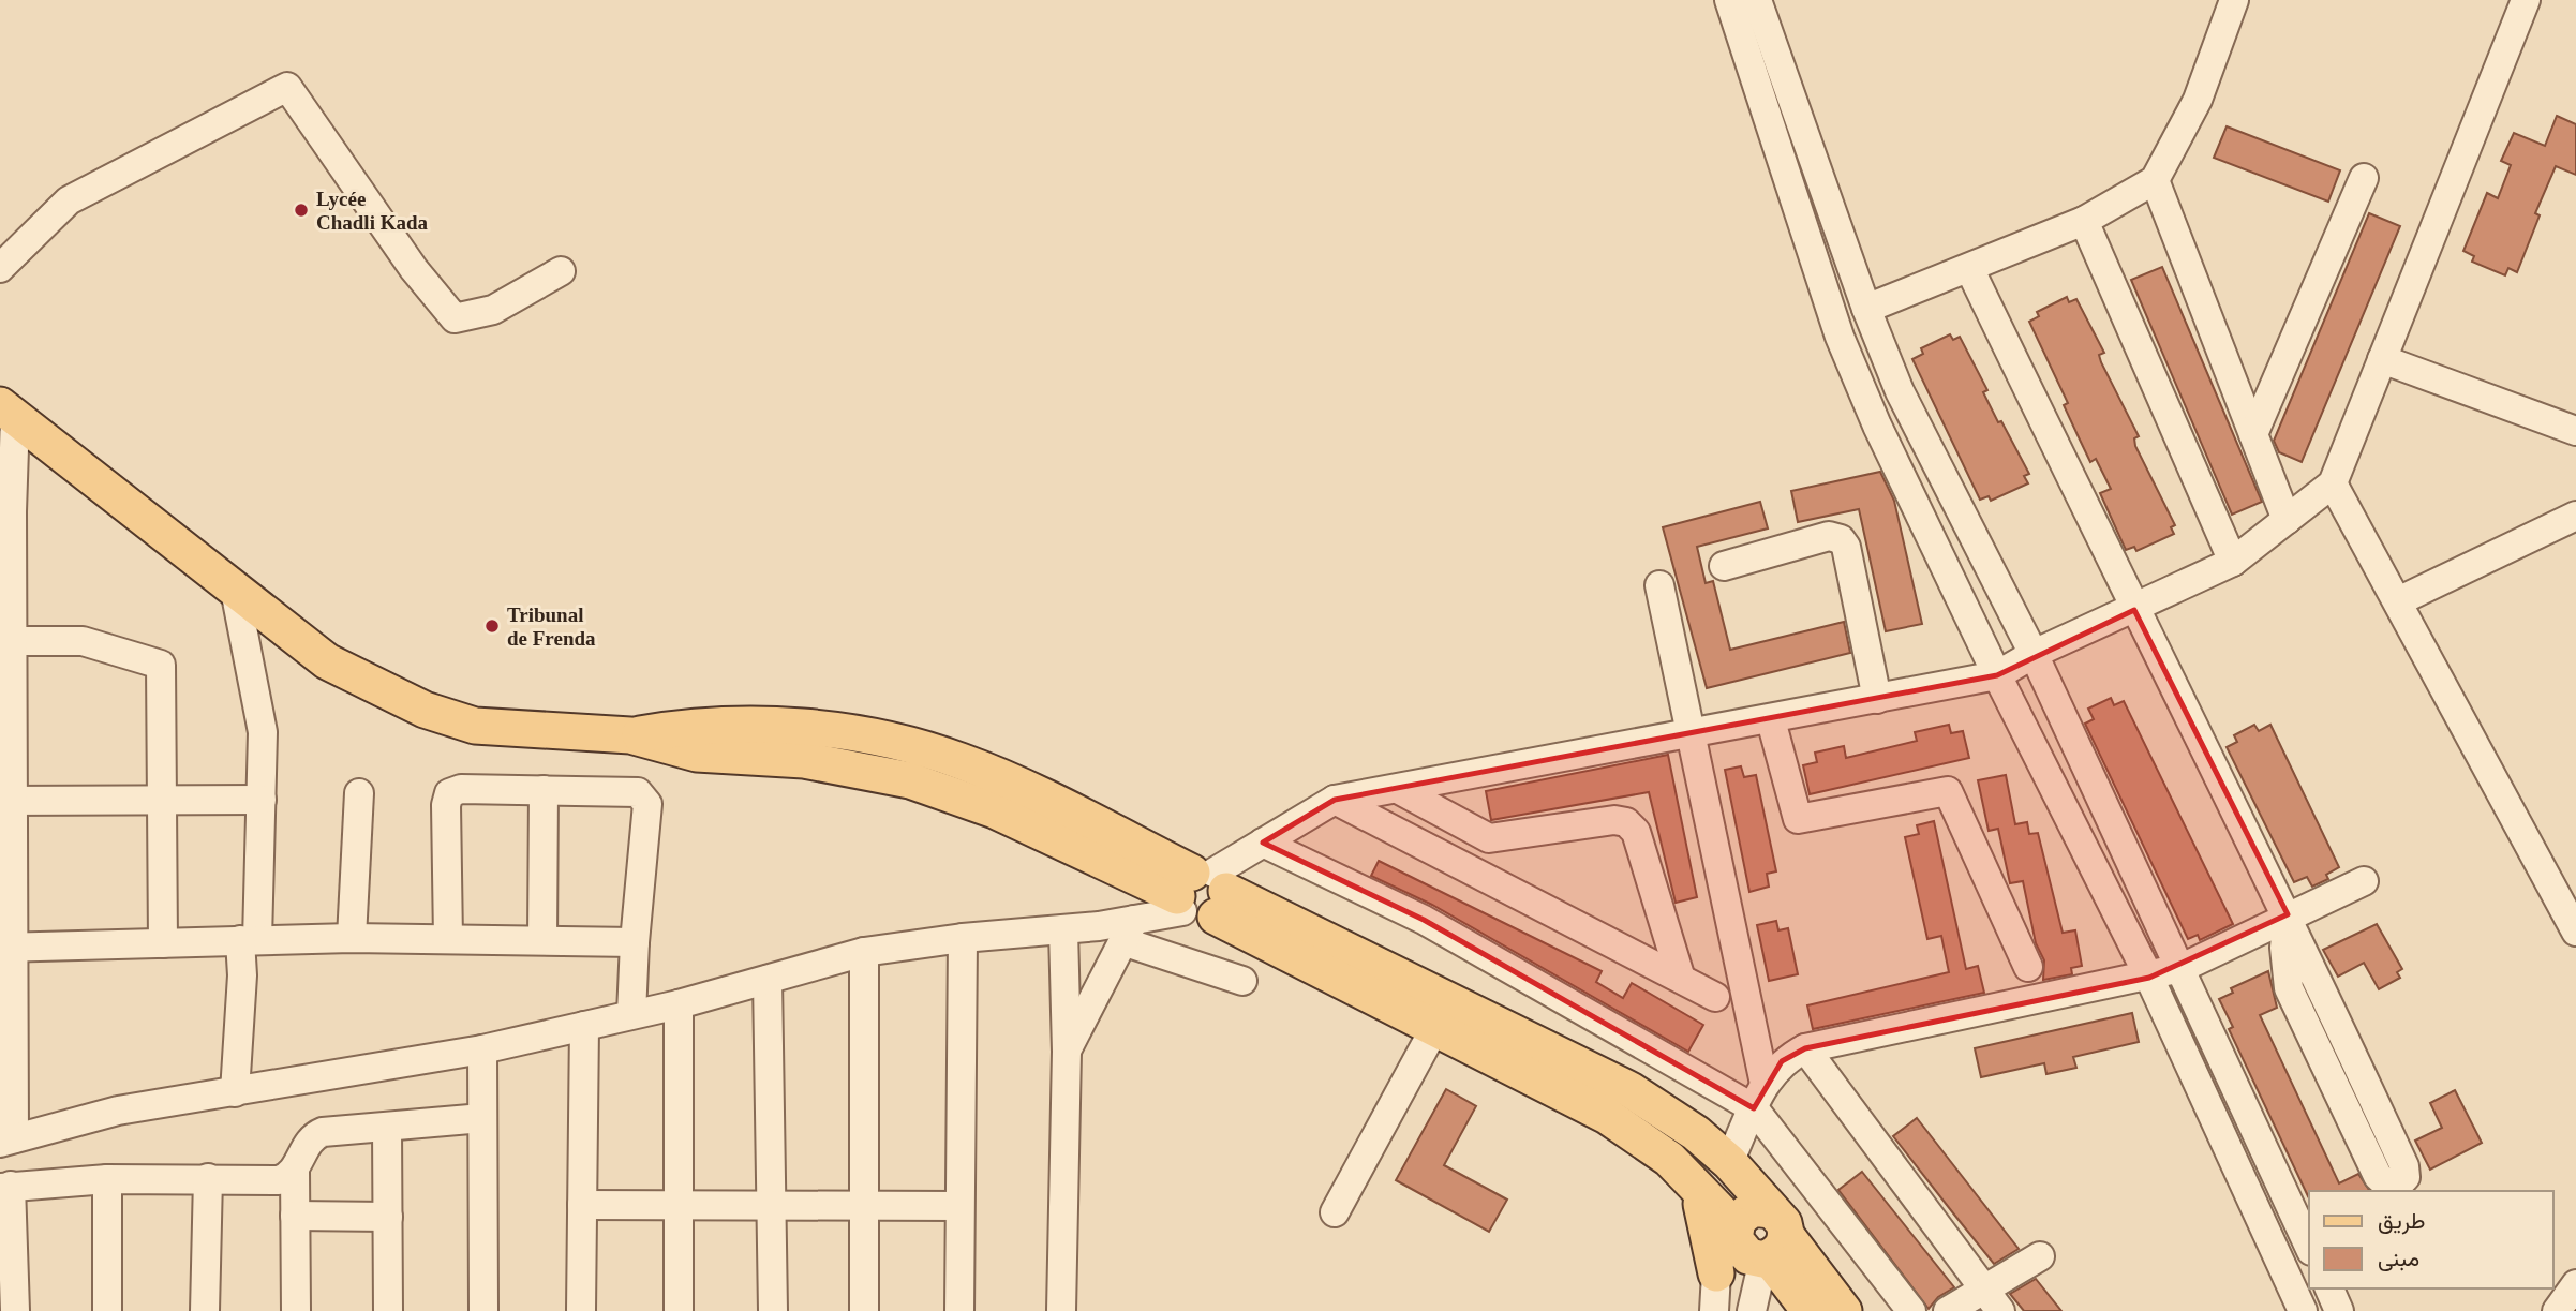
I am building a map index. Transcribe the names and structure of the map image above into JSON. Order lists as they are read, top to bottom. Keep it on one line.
{"places":["Lycée Chadli Kada","Tribunal de Frenda"],"legend":["طريق","مبنى"]}
